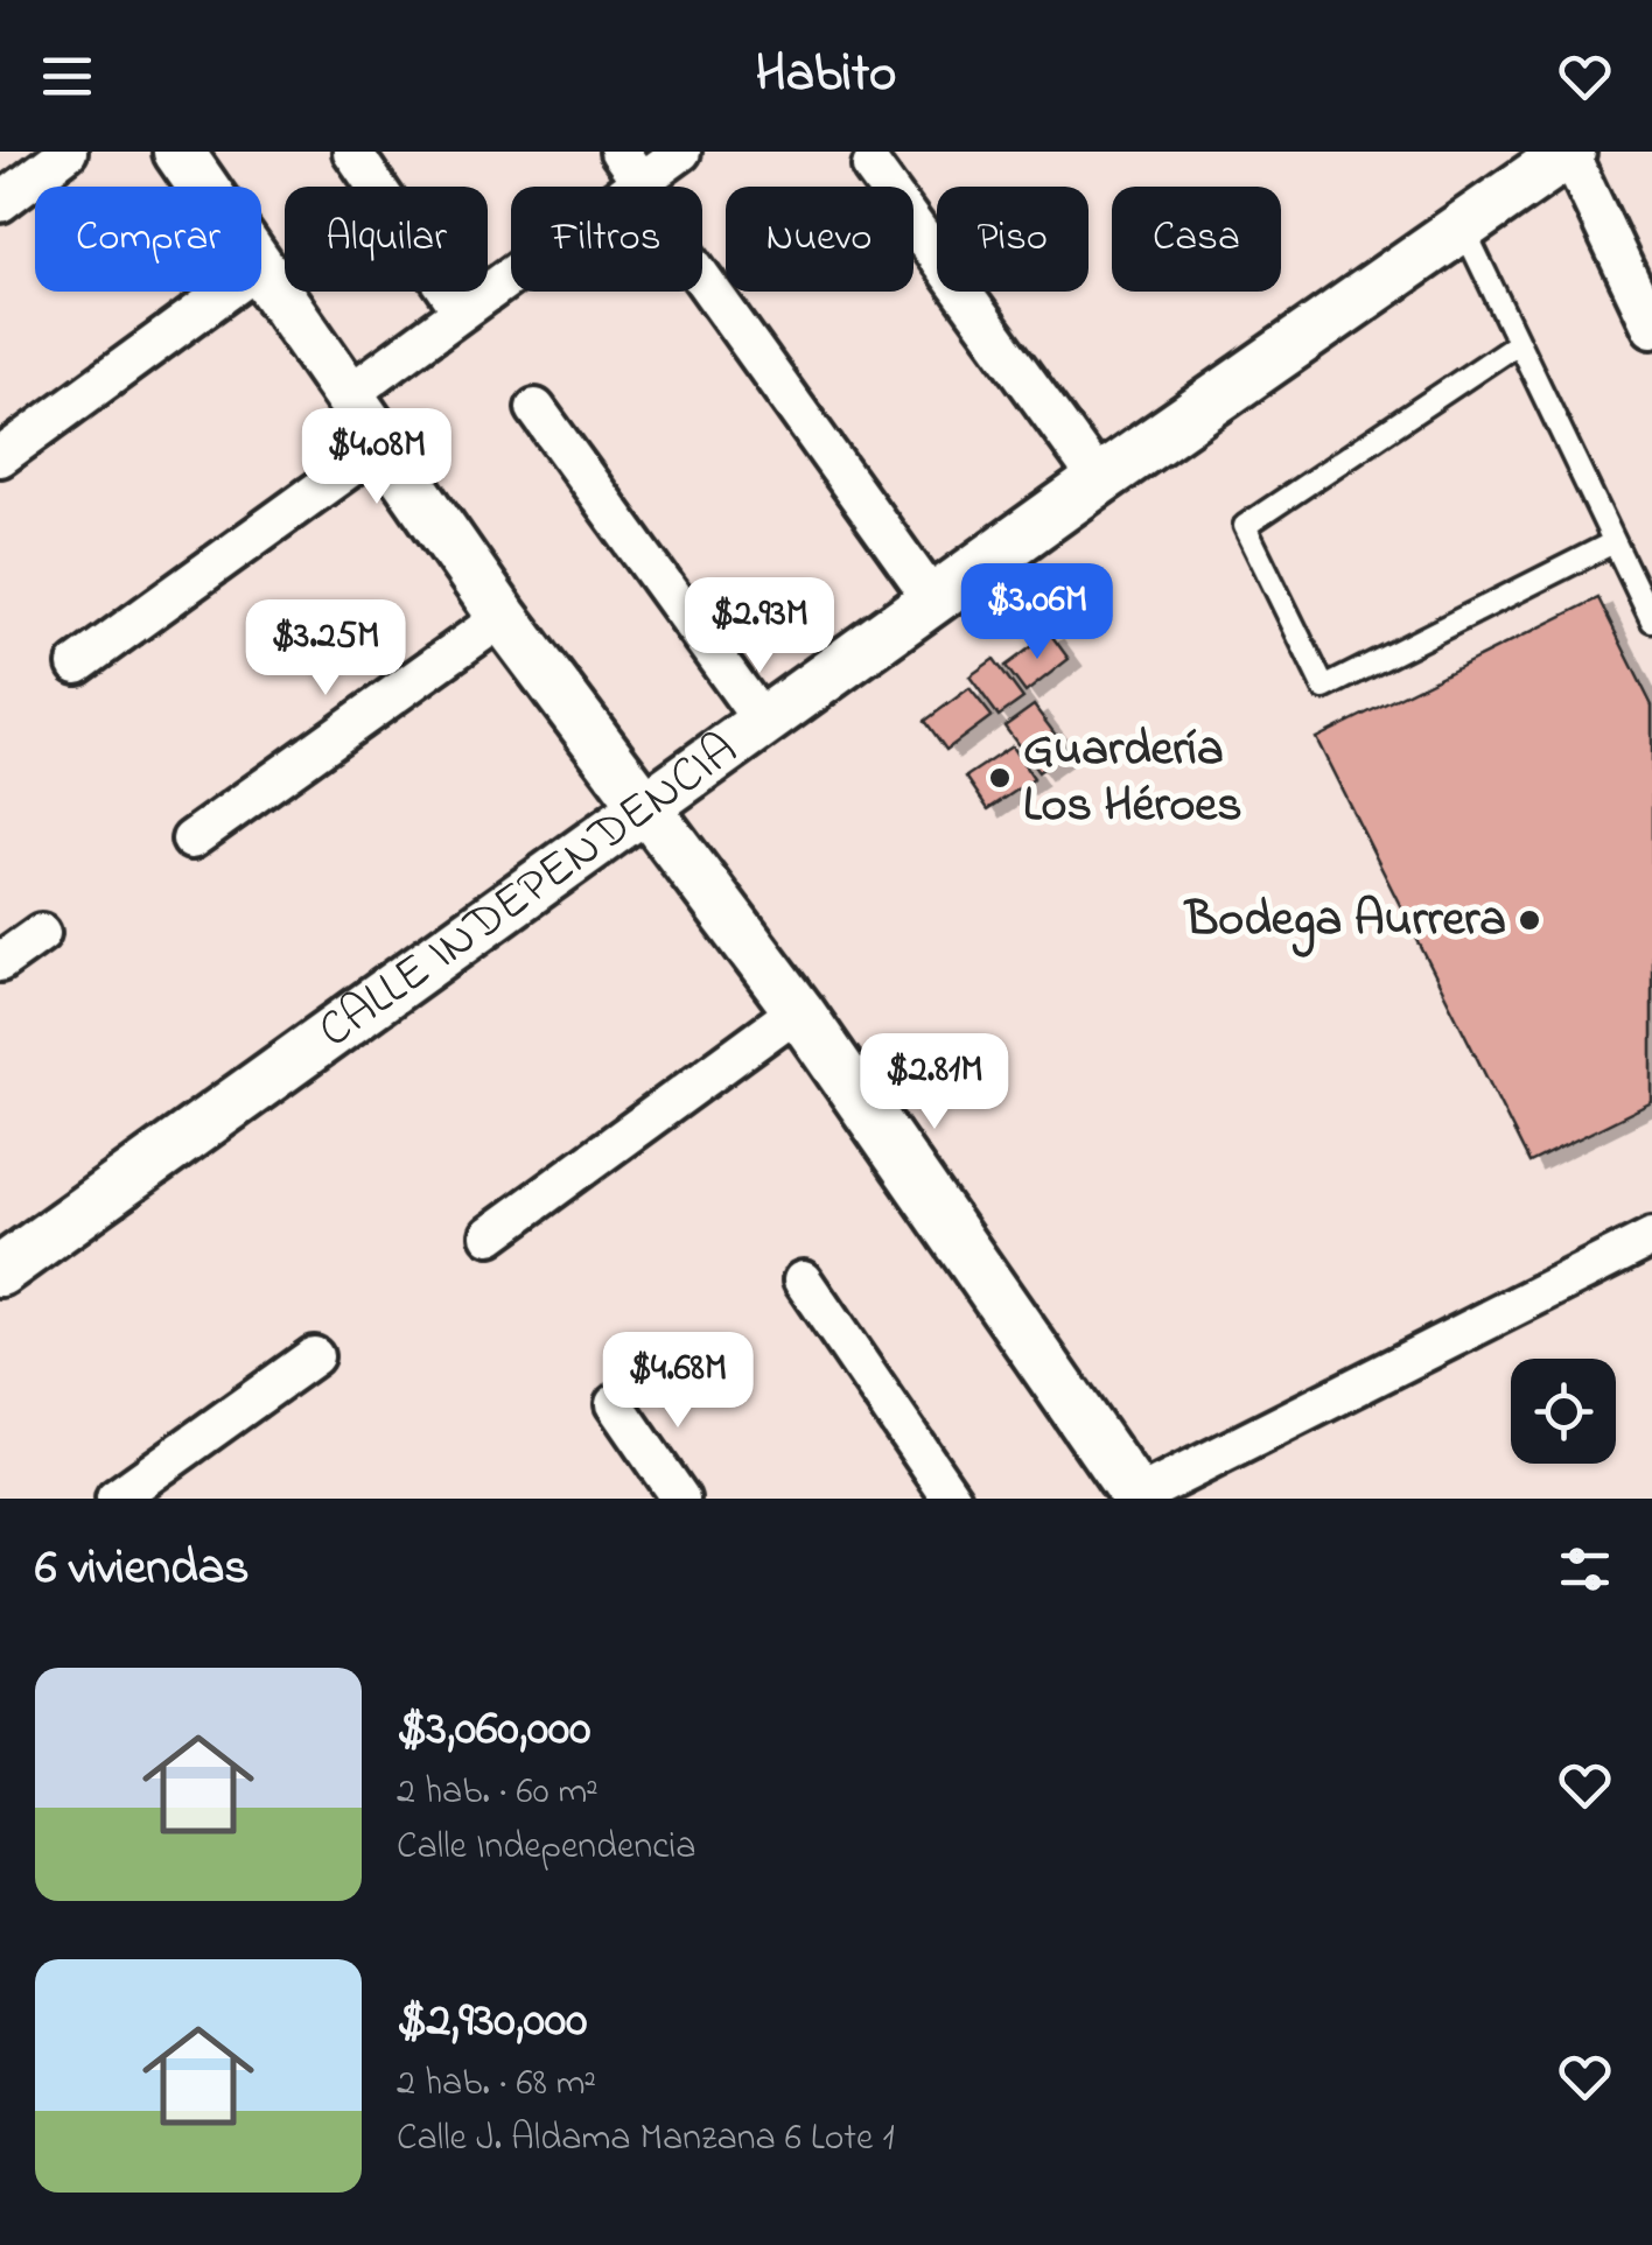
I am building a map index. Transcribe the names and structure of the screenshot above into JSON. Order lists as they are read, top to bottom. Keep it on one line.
{"streets":{"street":["CALLE INDEPENDENCIA"]},"places":["Guardería Los Héroes","Bodega Aurrera"],"page":{"header":"Habito","chip":["Comprar","Alquilar","Filtros","Nuevo","Piso","Casa"],"price":["$4.08M","$3.06M","$2.93M","$3.25M","$2.81M","$4.68M"],"heading":"6 viviendas","list":[{"name":"$3,060,000","note":"2 hab. · 60 m² · Calle Independencia"},{"name":"$2,930,000","note":"2 hab. · 68 m² · Calle J. Aldama Manzana 6 Lote 1"}]}}
